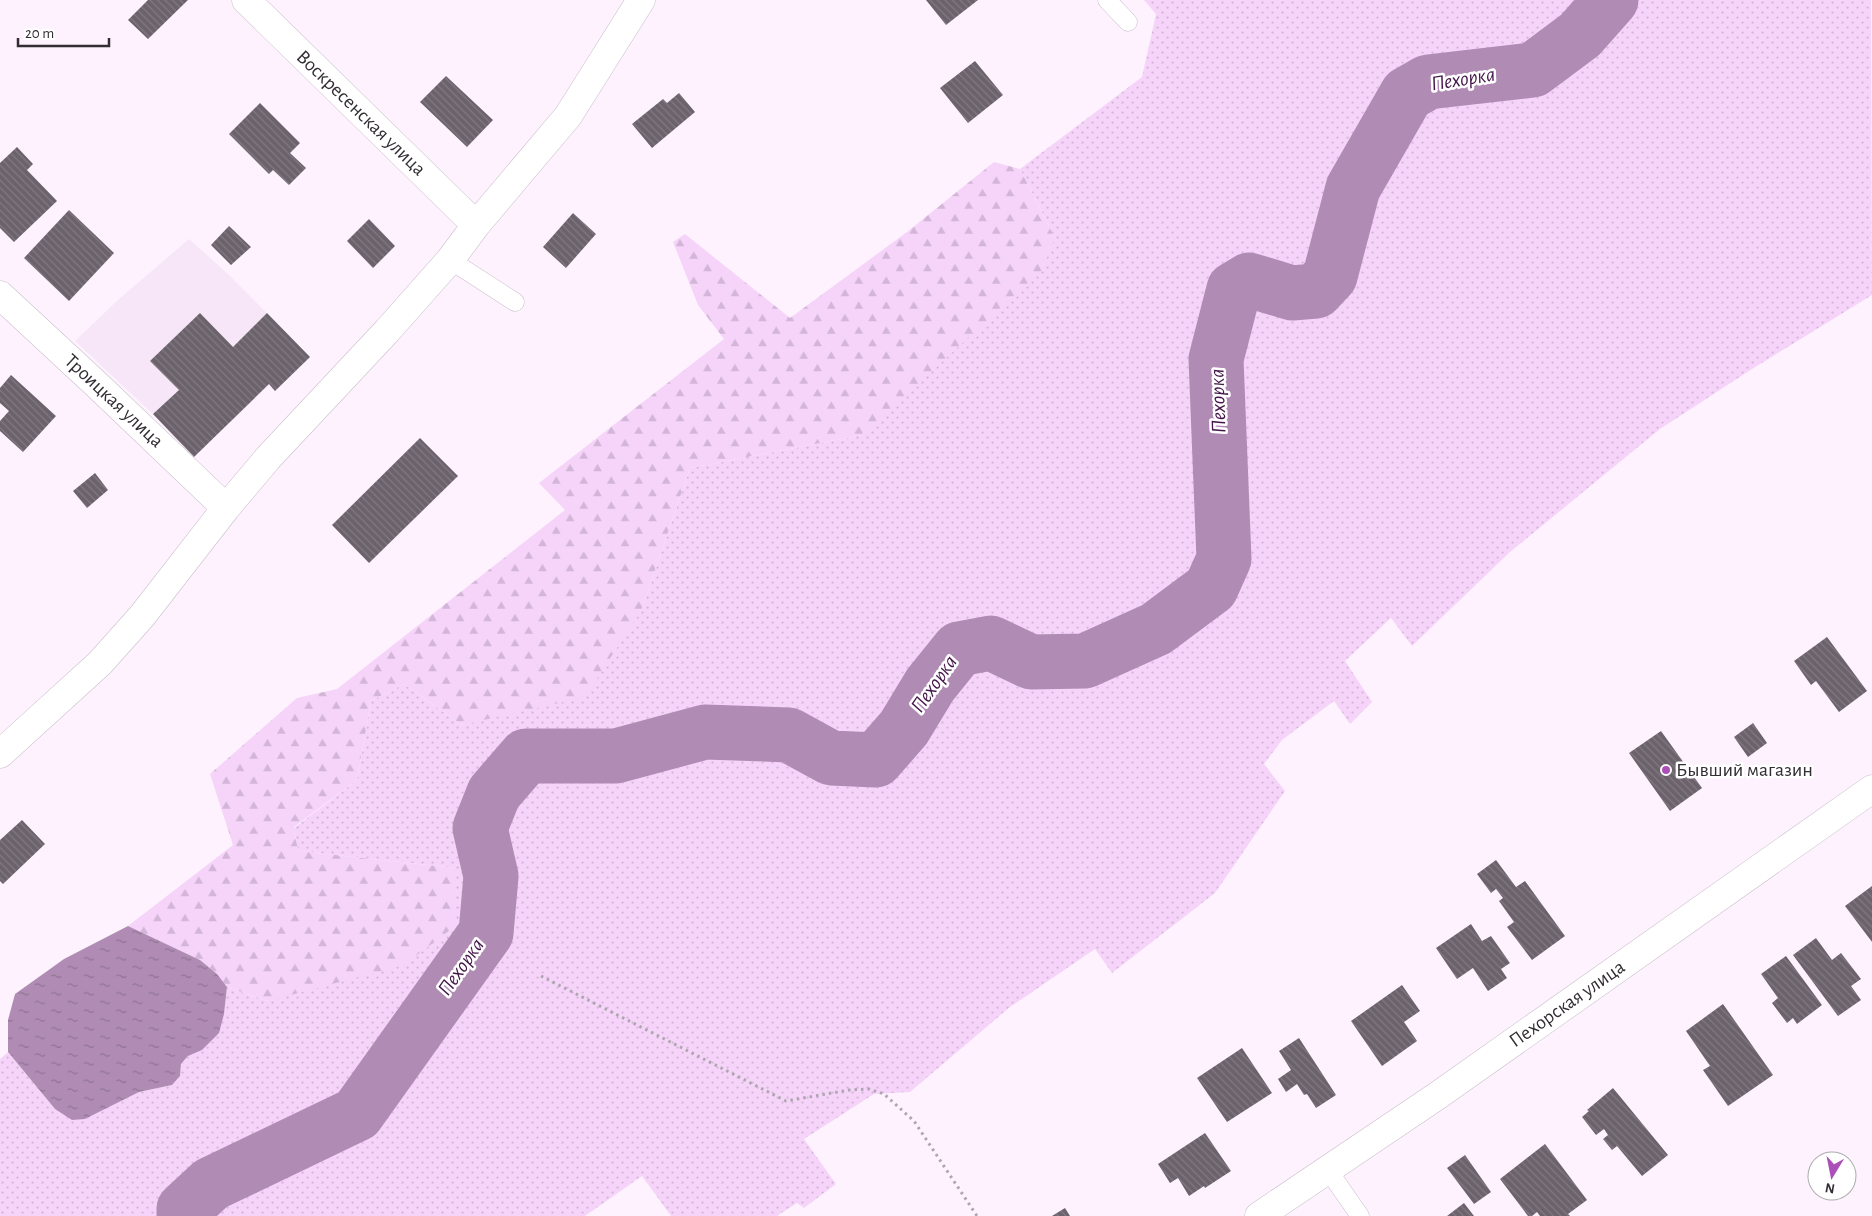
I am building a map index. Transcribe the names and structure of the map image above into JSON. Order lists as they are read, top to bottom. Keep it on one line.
{"streets":{"street":["Воскресенская улица","Троицкая улица","Пехорская улица"]},"water":["Пехорка"],"places":["Бывший магазин"],"scale_bar":"20 m","north":"bottom"}
